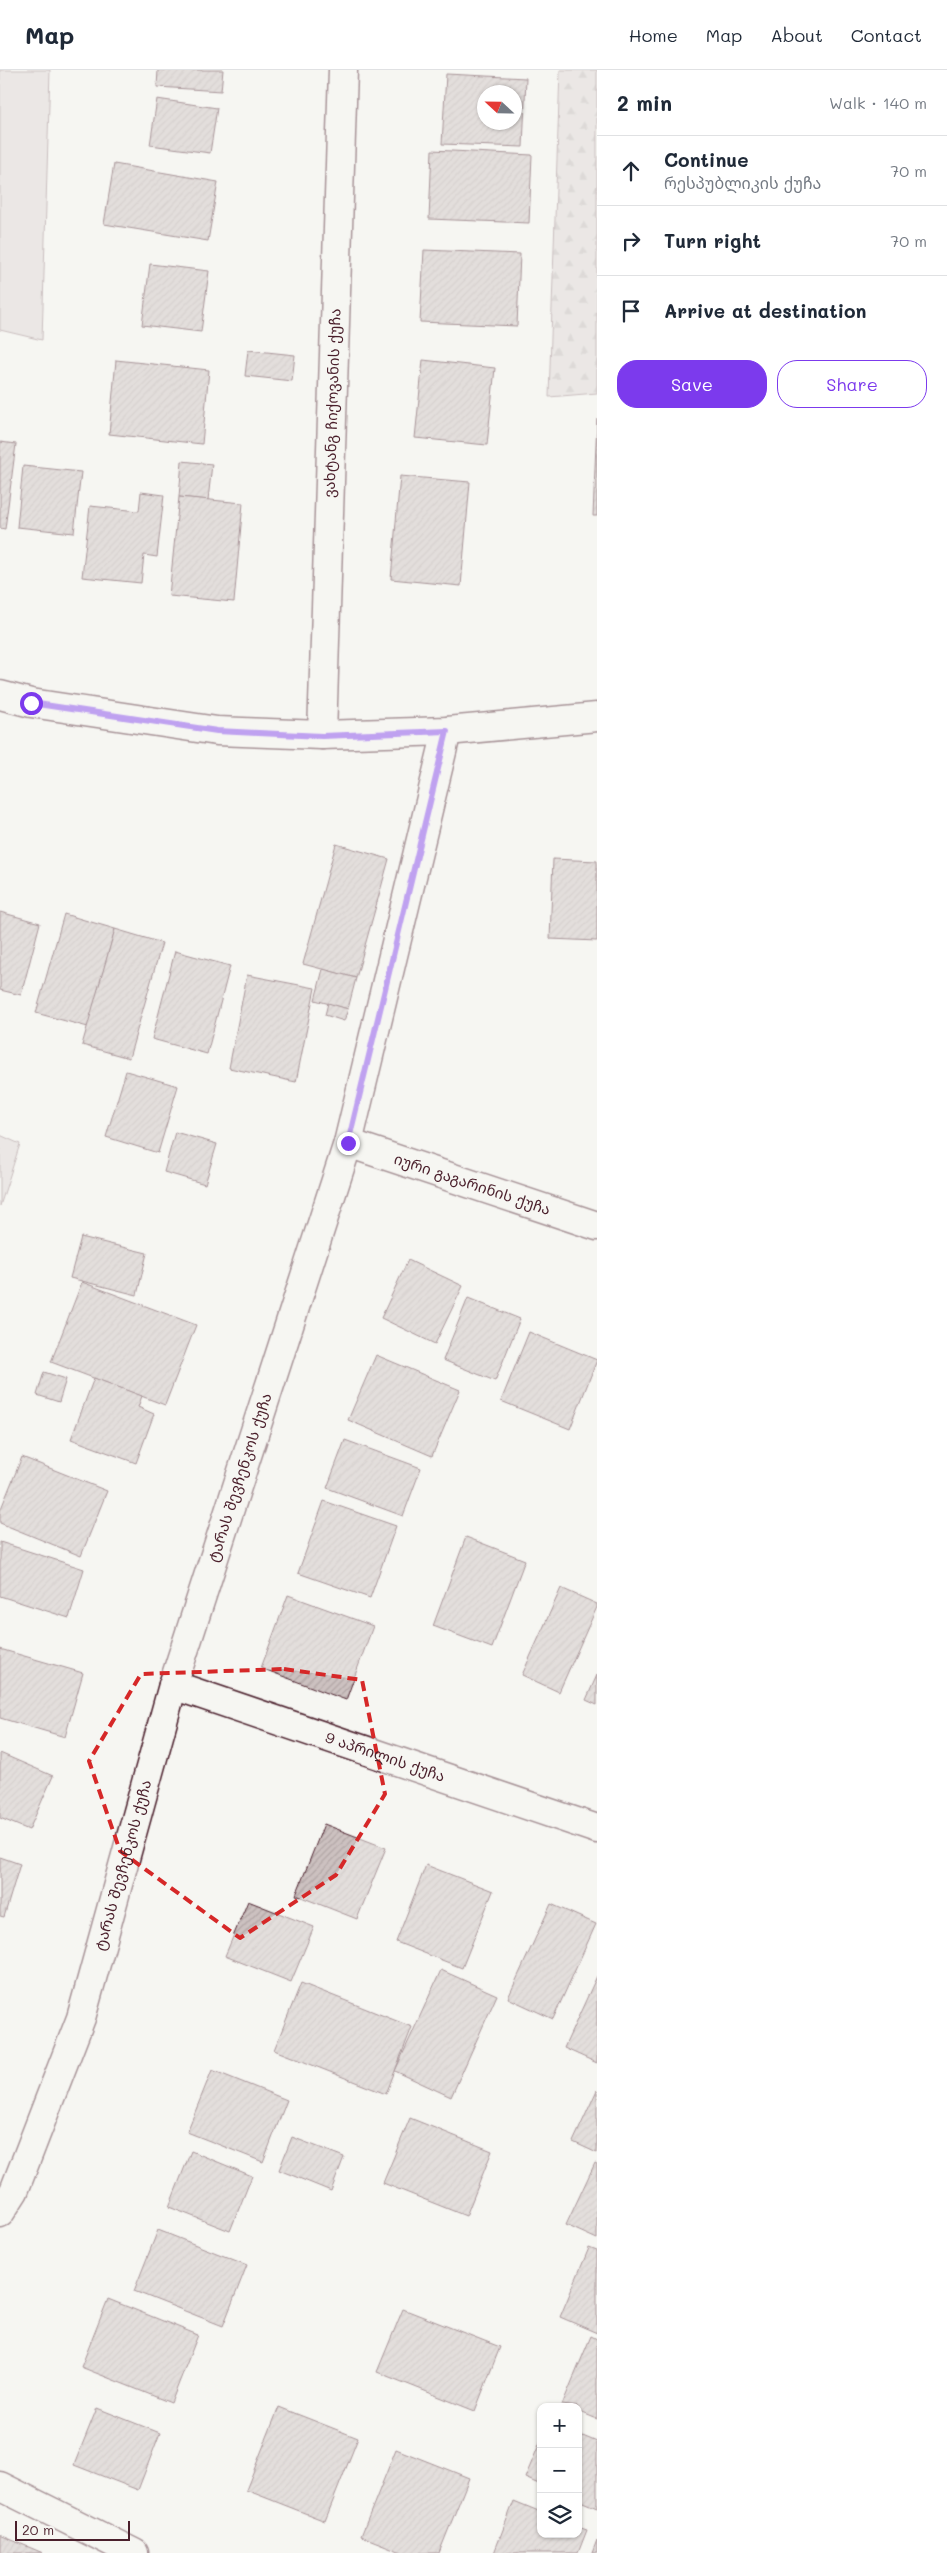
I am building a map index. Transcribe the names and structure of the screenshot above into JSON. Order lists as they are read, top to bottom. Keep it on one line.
{"streets":{"street":["ვახტანგ ჩიქოვანის ქუჩა","იური გაგარინის ქუჩა","ტარას შევჩენკოს ქუჩა","9 აპრილის ქუჩა"]},"crossings":[["იური გაგარინის ქუჩა","ტარას შევჩენკოს ქუჩა"],["ტარას შევჩენკოს ქუჩა","9 აპრილის ქუჩა"]],"scale_bar":"20 m","north":"left","page":{"header":"Map","nav":["Home","Map","About","Contact"],"heading":["2 min","Walk · 140 m"],"list":[["Continue","რესპუბლიკის ქუჩა","70 m"],["Turn right","70 m"],"Arrive at destination"],"buttons":["Save","Share"],"map_buttons":["+","−"],"scale":"20 m"}}
